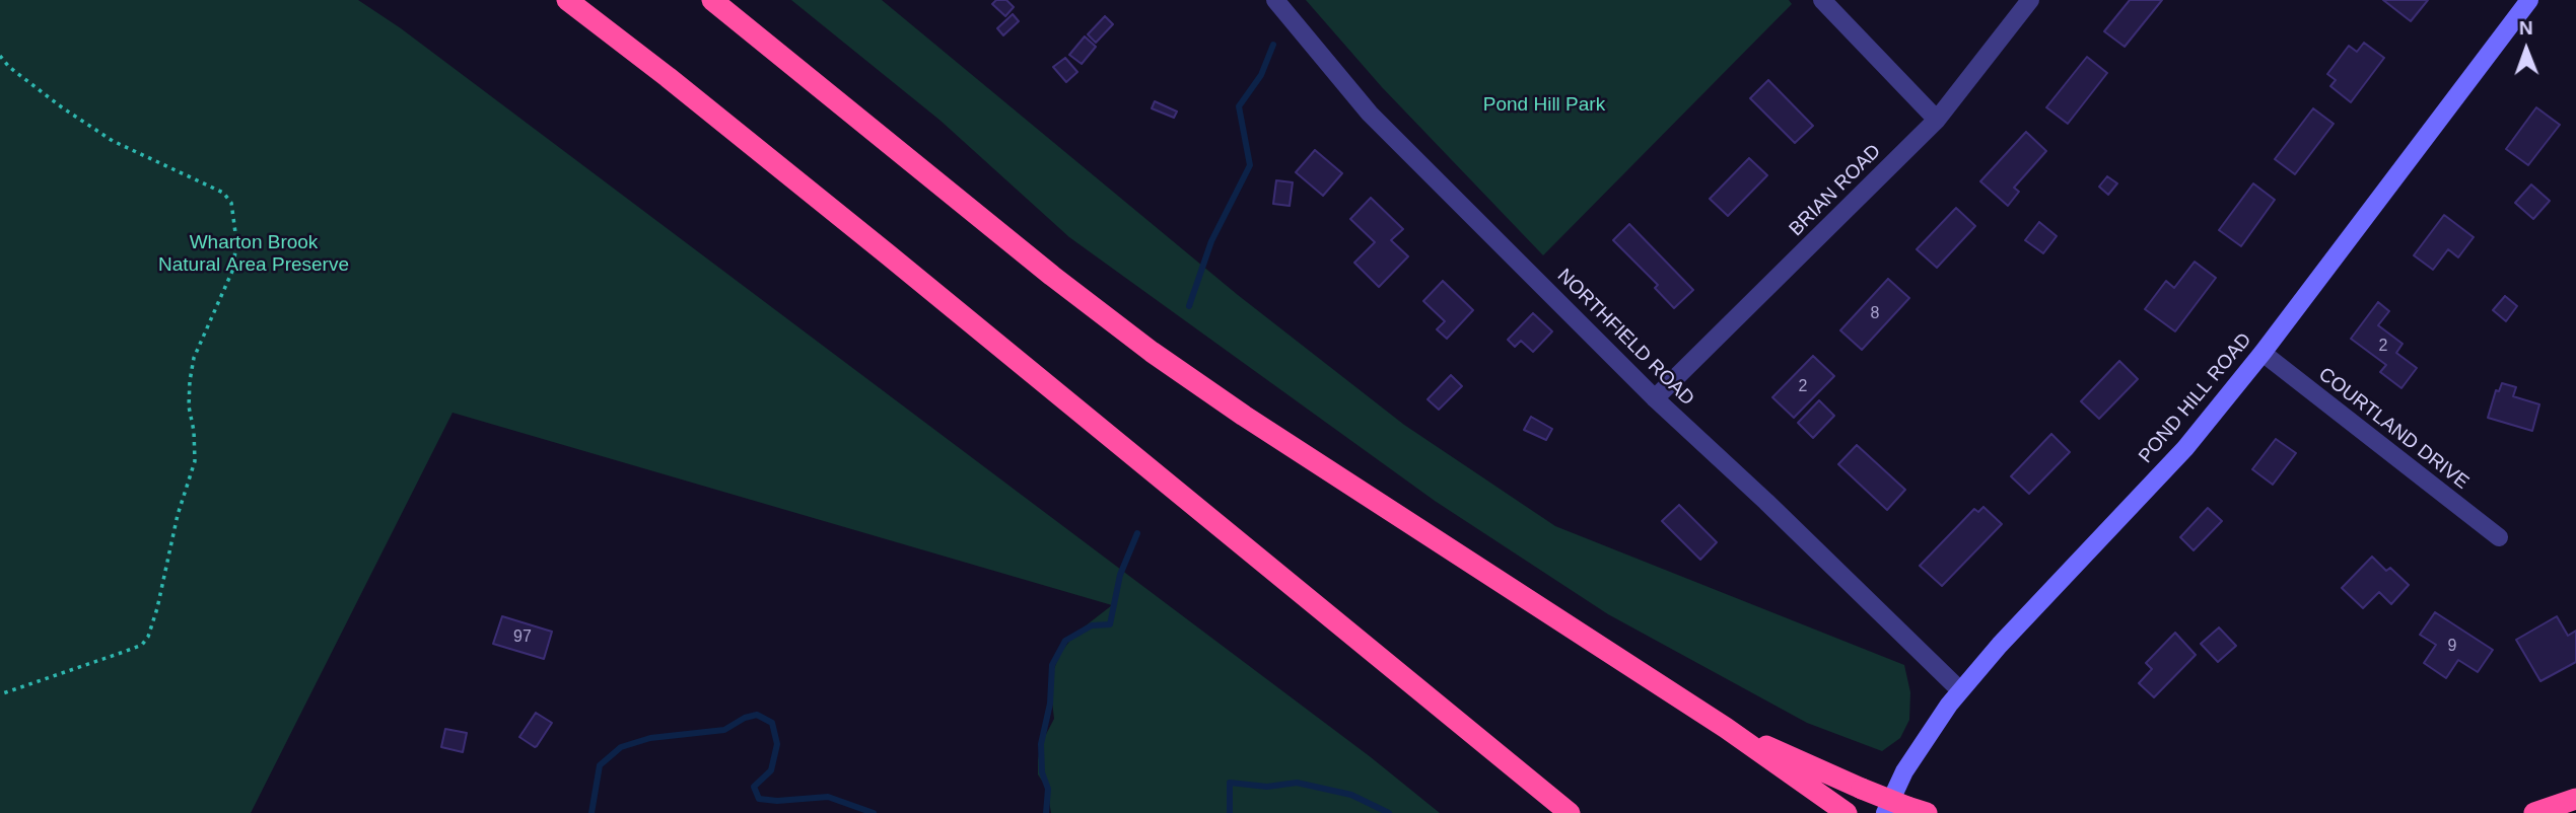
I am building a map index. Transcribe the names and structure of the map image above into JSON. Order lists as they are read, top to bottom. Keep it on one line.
{"streets":{"main road":["POND HILL ROAD"],"street":["BRIAN ROAD","NORTHFIELD ROAD","COURTLAND DRIVE"]},"crossings":[["BRIAN ROAD","NORTHFIELD ROAD"],["NORTHFIELD ROAD","POND HILL ROAD"],["POND HILL ROAD","COURTLAND DRIVE"]],"parks":["Pond Hill Park","Wharton Brook Natural Area Preserve"],"house_numbers":["8","2","2","97","9"],"north":"top"}
